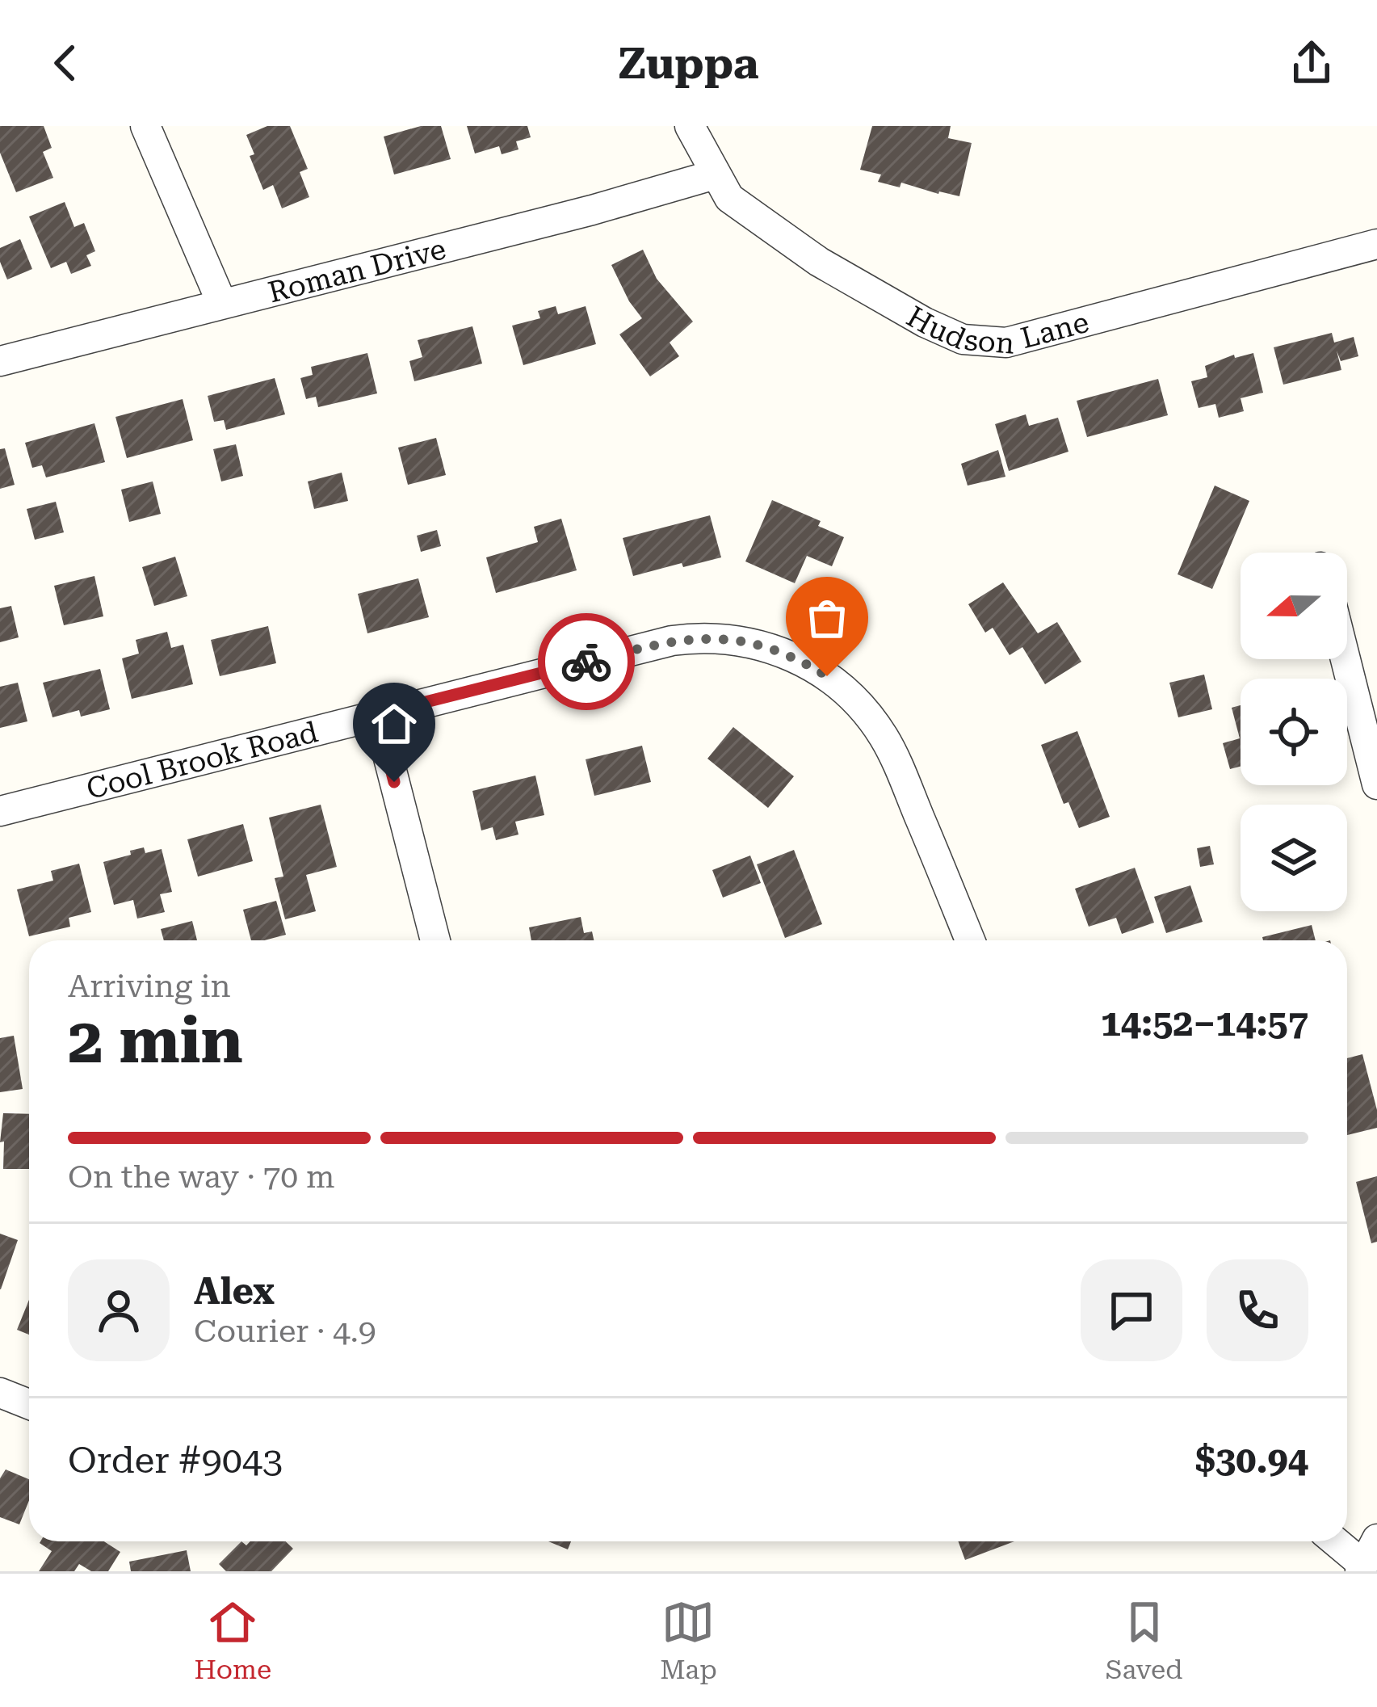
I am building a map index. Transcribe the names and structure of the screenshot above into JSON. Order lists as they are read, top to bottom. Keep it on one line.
{"streets":{"street":["Roman Drive","Hudson Lane","Cool Brook Road"]},"crossings":[["Roman Drive","Hudson Lane"]],"north":"left","page":{"header":"Zuppa","heading":["2 min","Arriving in","14:52–14:57"],"panel":["Alex","Courier · 4.9","Order #9043","$30.94"],"bar":"On the way · 70 m","tabs":["Home","Map","Saved"]}}
